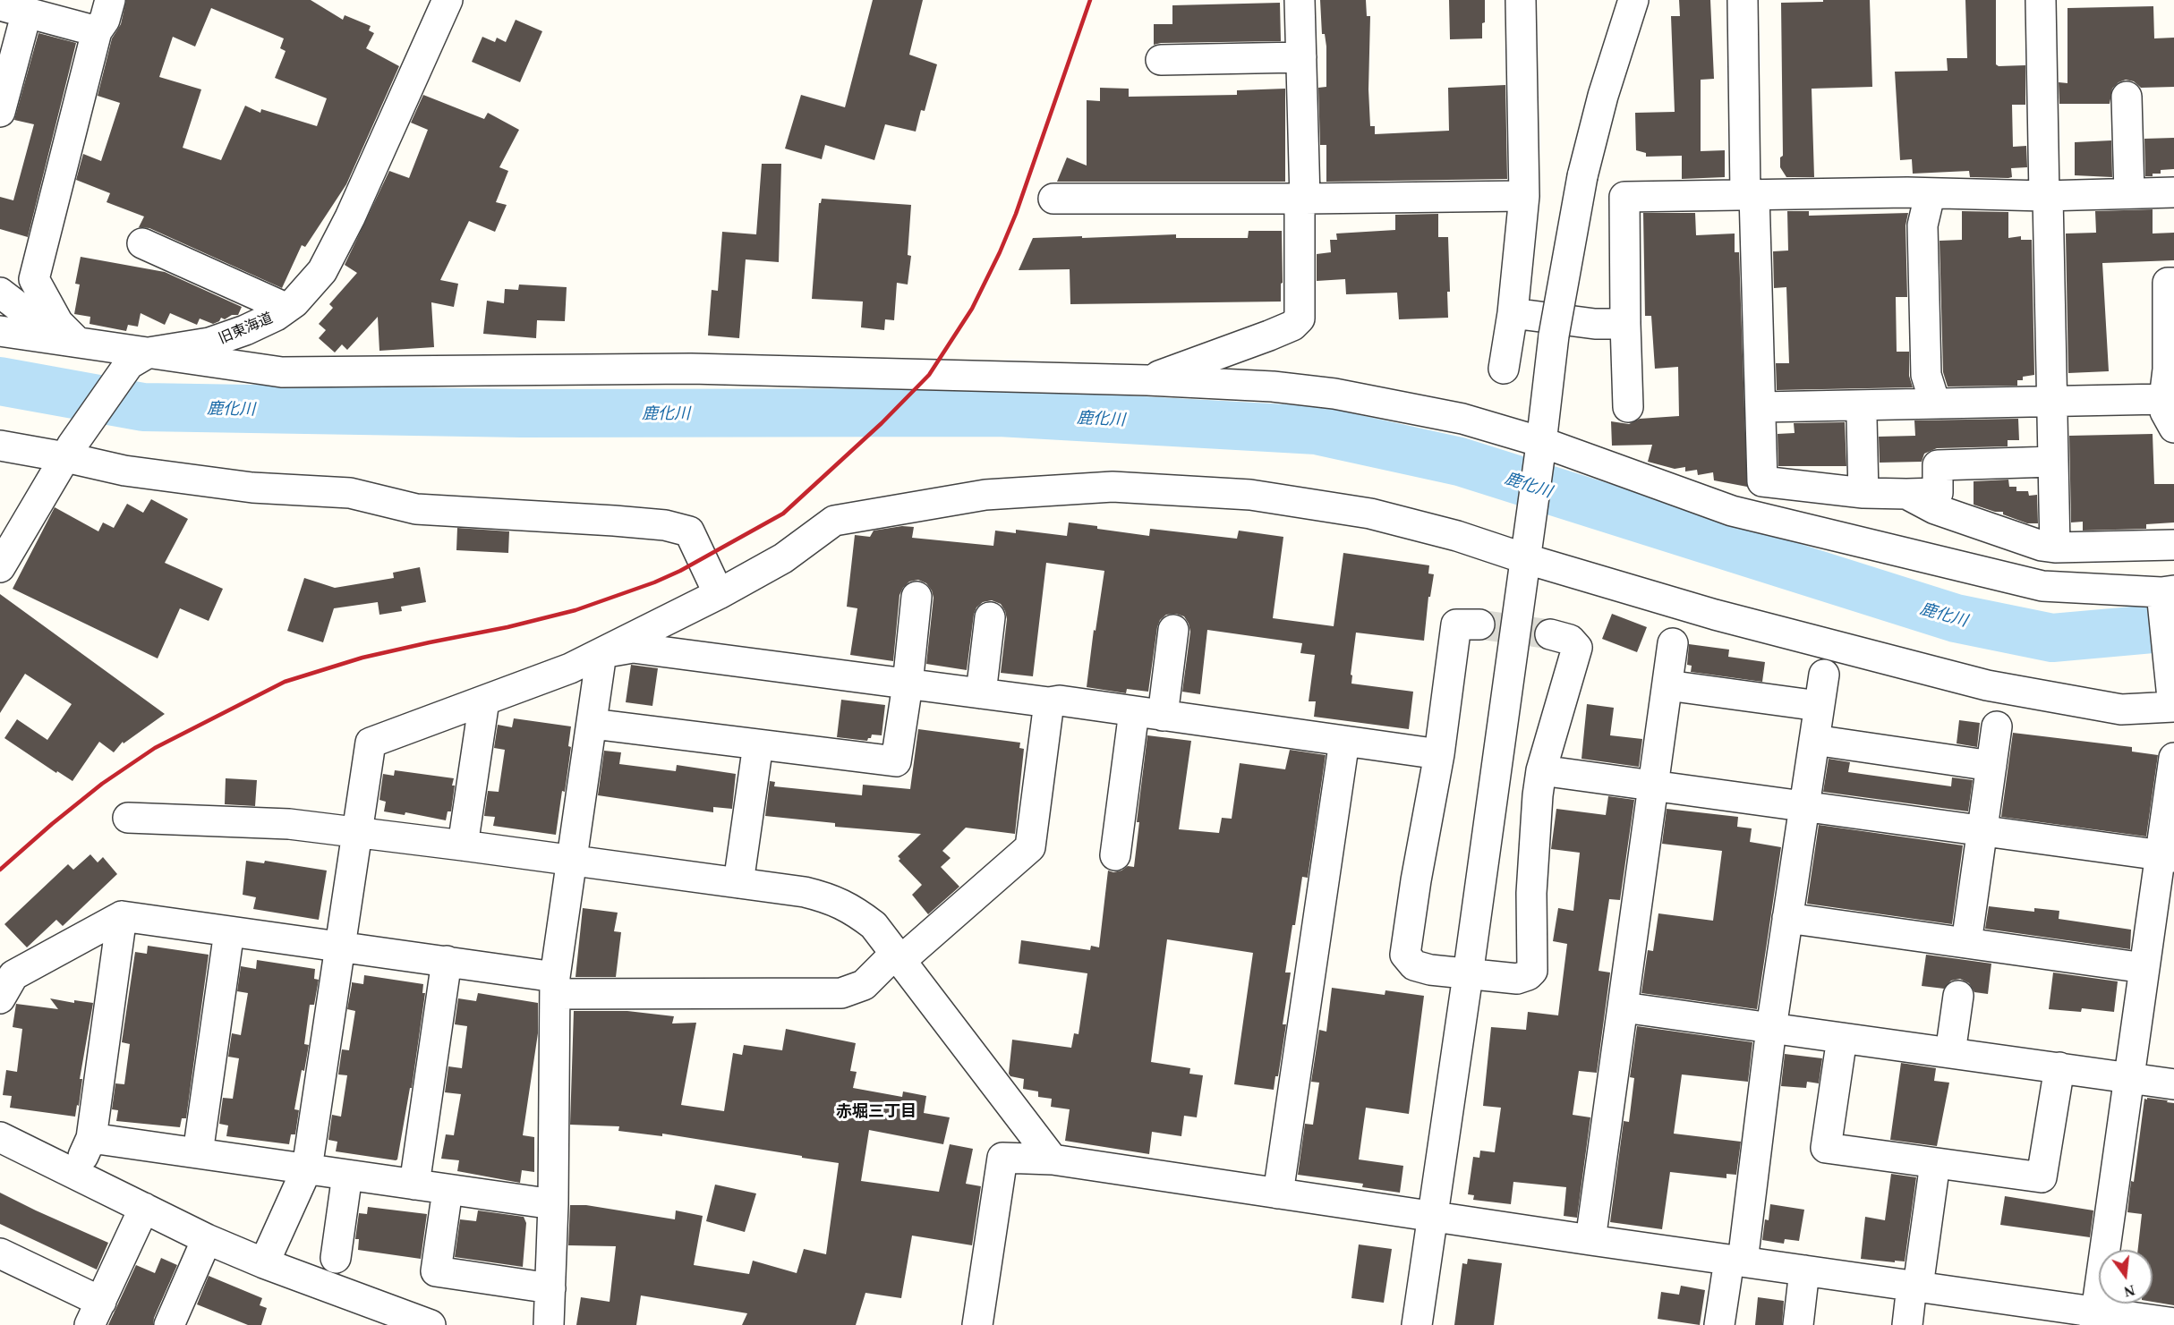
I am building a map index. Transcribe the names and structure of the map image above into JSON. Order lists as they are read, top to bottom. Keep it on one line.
{"streets":{"street":["旧東海道"]},"districts":["赤堀三丁目"],"water":["鹿化川"],"north":"bottom"}
